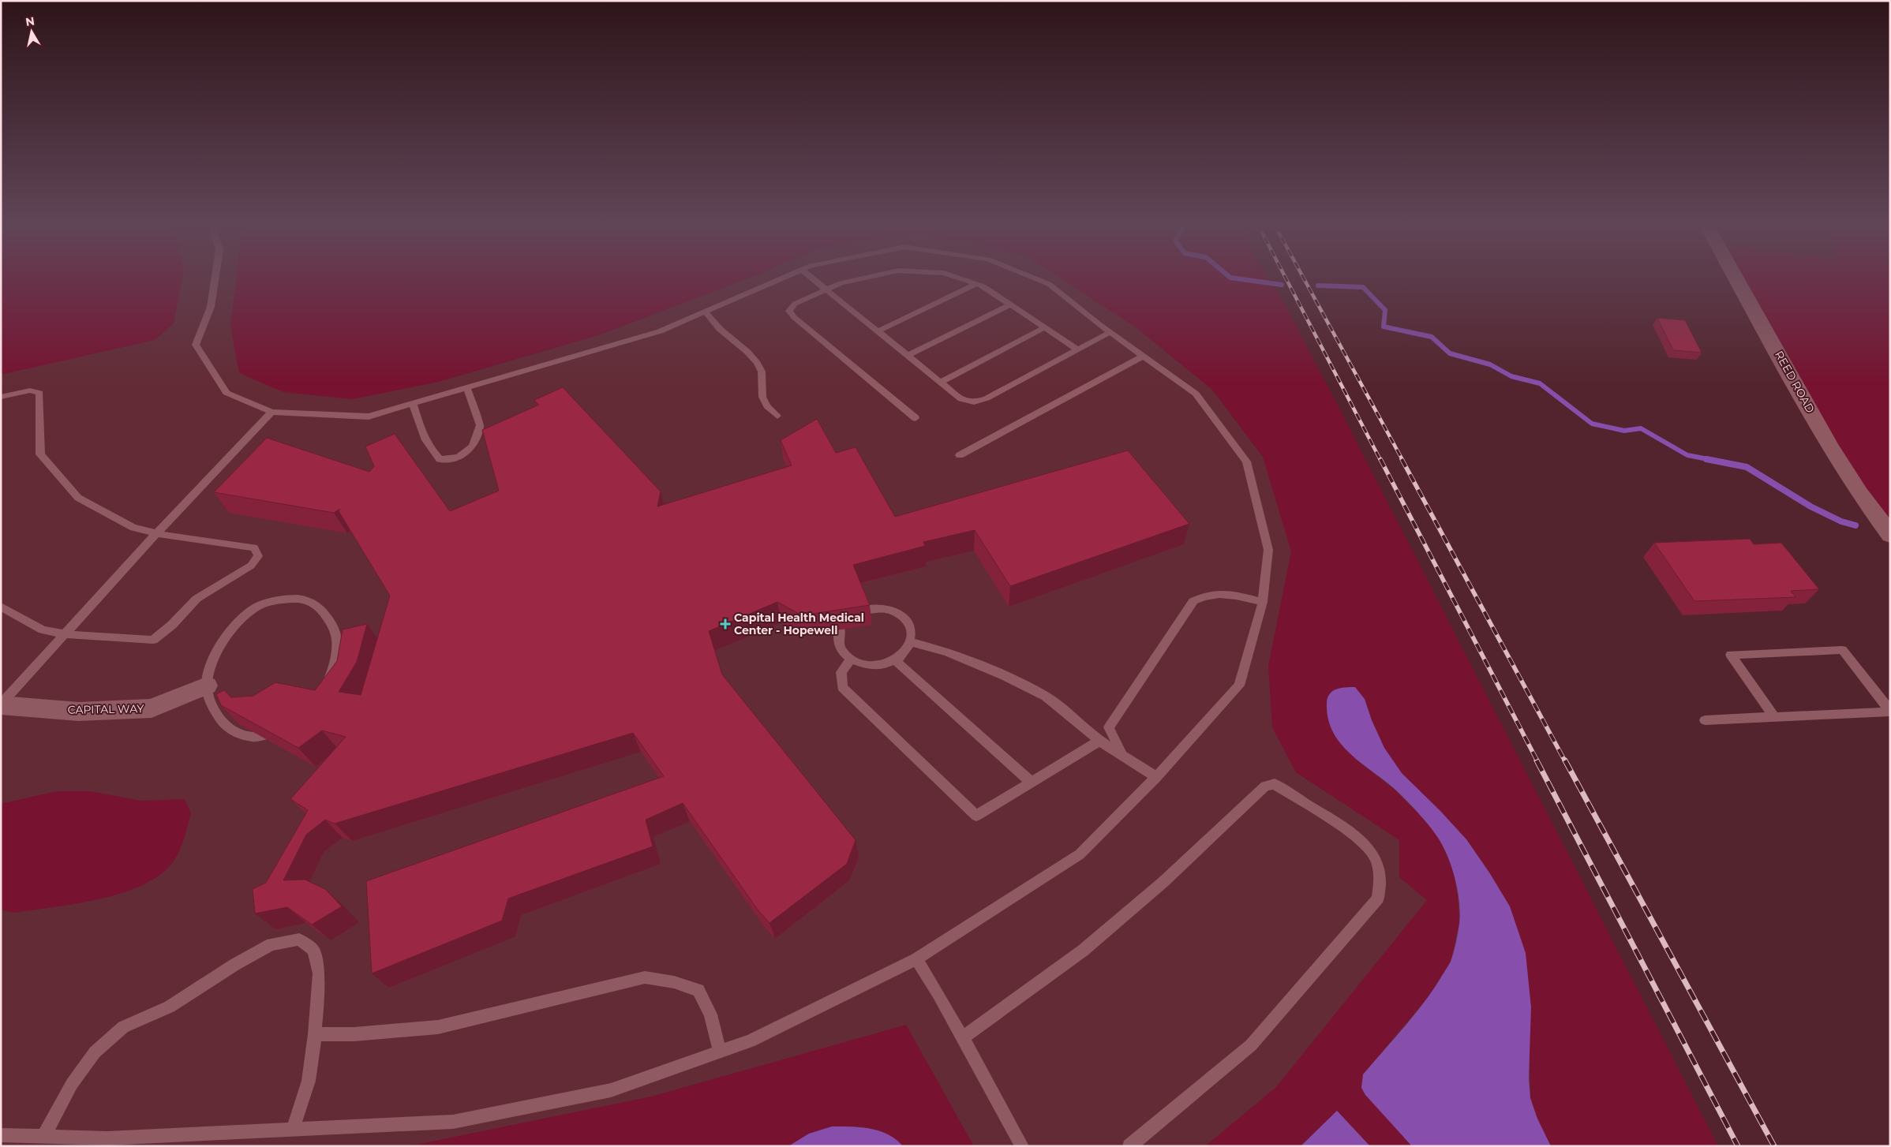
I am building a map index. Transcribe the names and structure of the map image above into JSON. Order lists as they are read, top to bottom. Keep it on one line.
{"streets":{"street":["REED ROAD","CAPITAL WAY"]},"places":{"health":["Capital Health Medical Center - Hopewell"]},"north":"top"}
